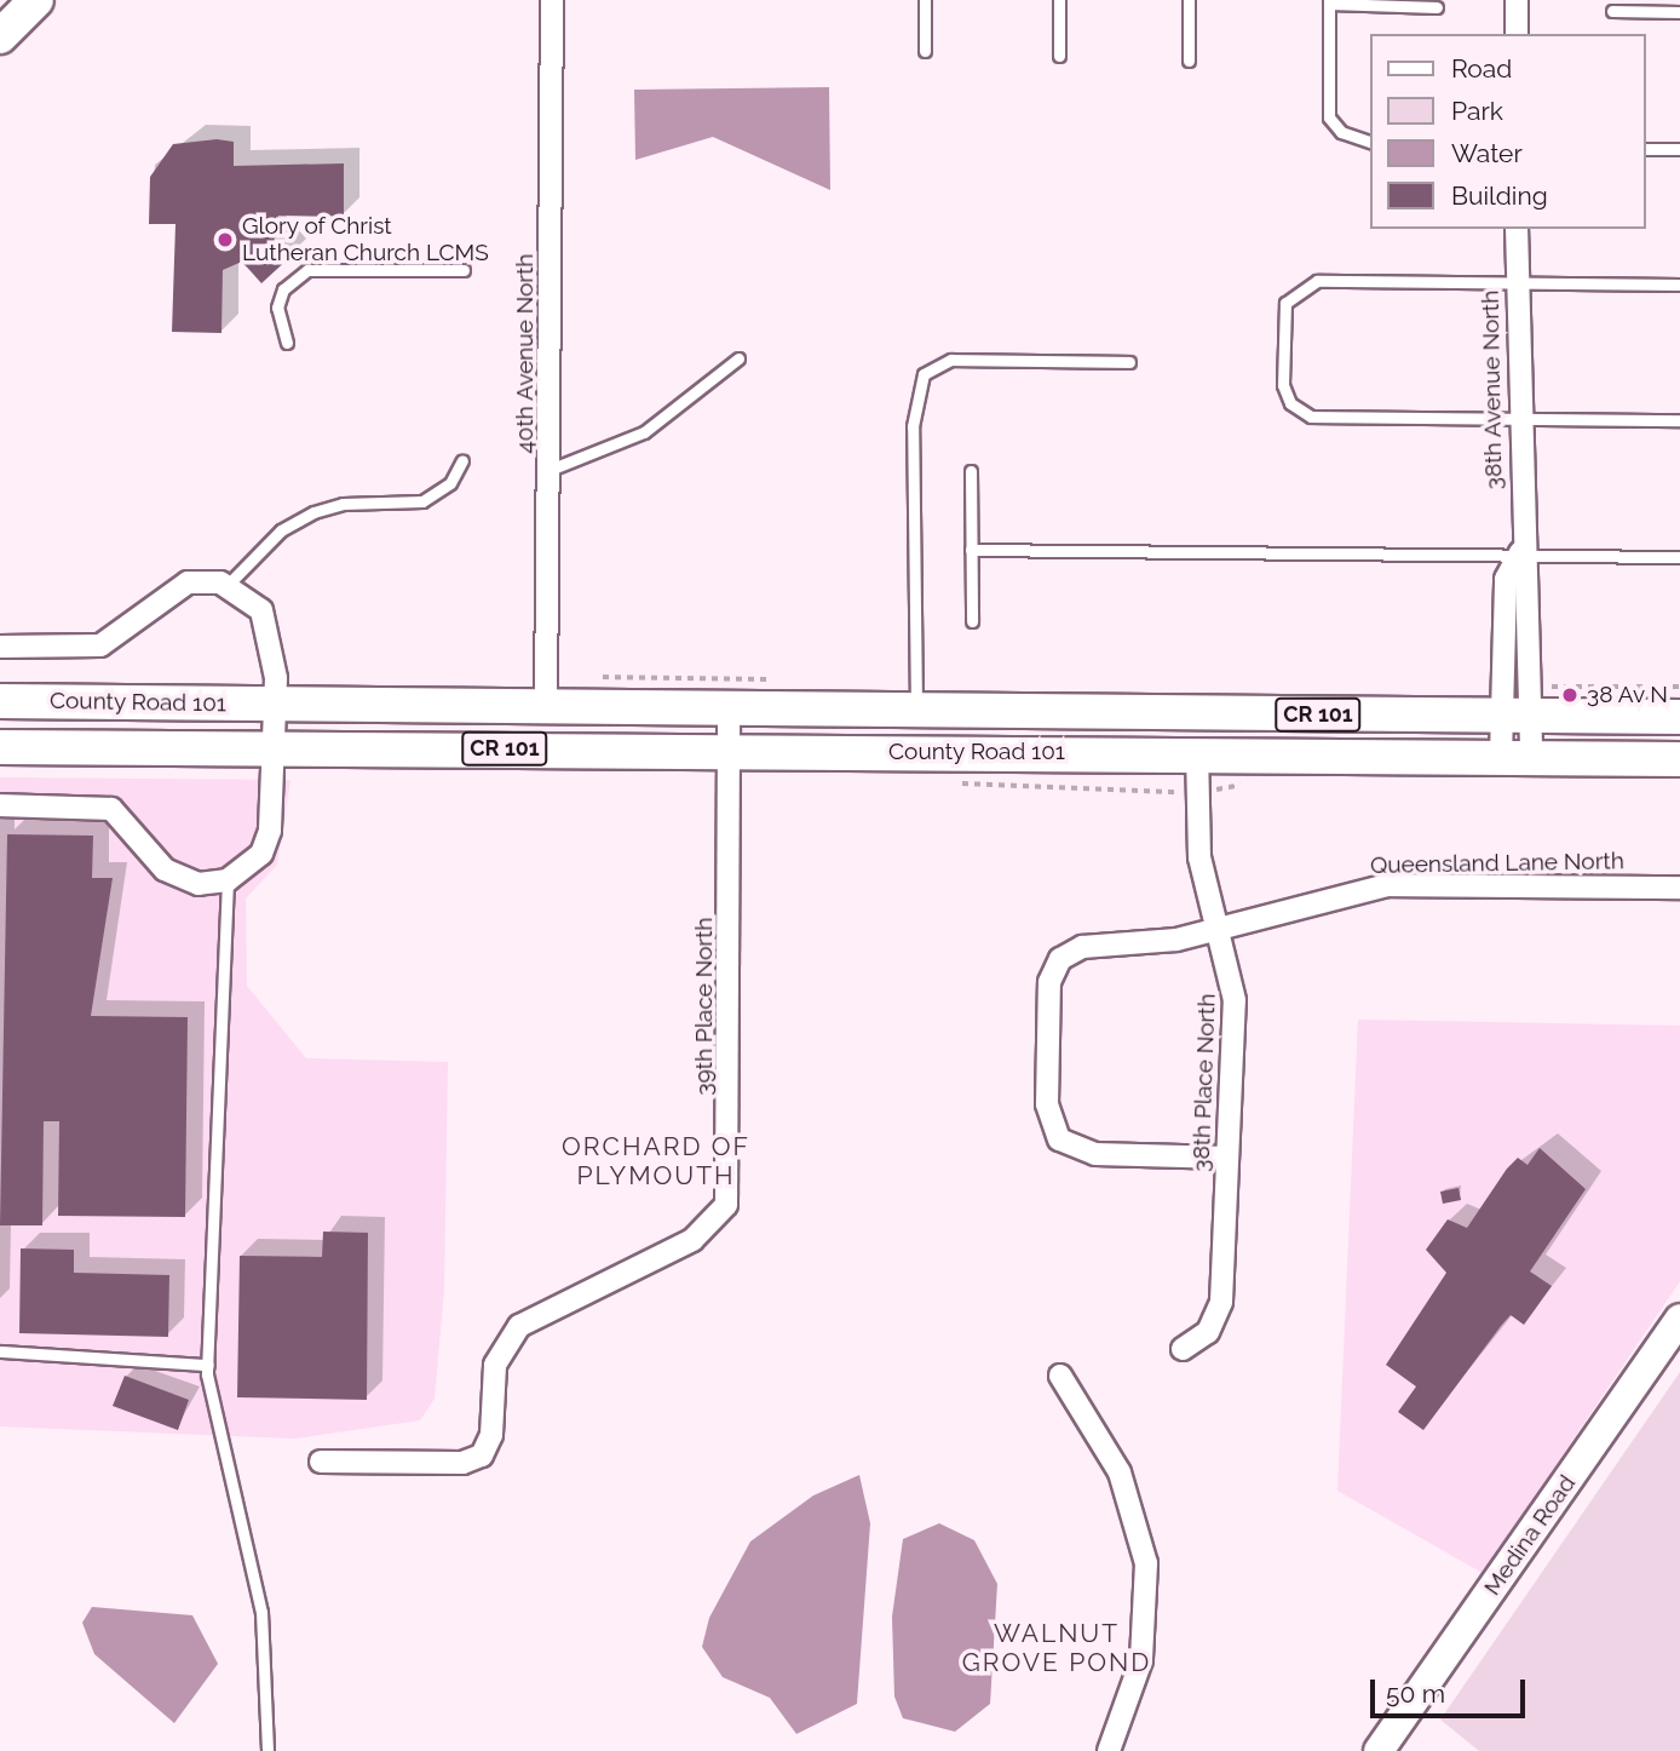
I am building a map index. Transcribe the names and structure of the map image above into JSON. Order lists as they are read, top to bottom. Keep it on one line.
{"streets":{"main road":["County Road 101","CR 101"],"street":["40th Avenue North","38th Avenue North","Queensland Lane North","39th Place North","38th Place North","Medina Road"]},"crossings":[["40th Avenue North","County Road 101"],["38th Avenue North","County Road 101"],["County Road 101","39th Place North"],["County Road 101","38th Place North"],["Queensland Lane North","38th Place North"]],"districts":["ORCHARD OF PLYMOUTH","WALNUT GROVE POND"],"places":["Glory of Christ Lutheran Church LCMS","38 Av N"],"legend":["Road","Park","Water","Building"],"scale_bar":"50 m"}
